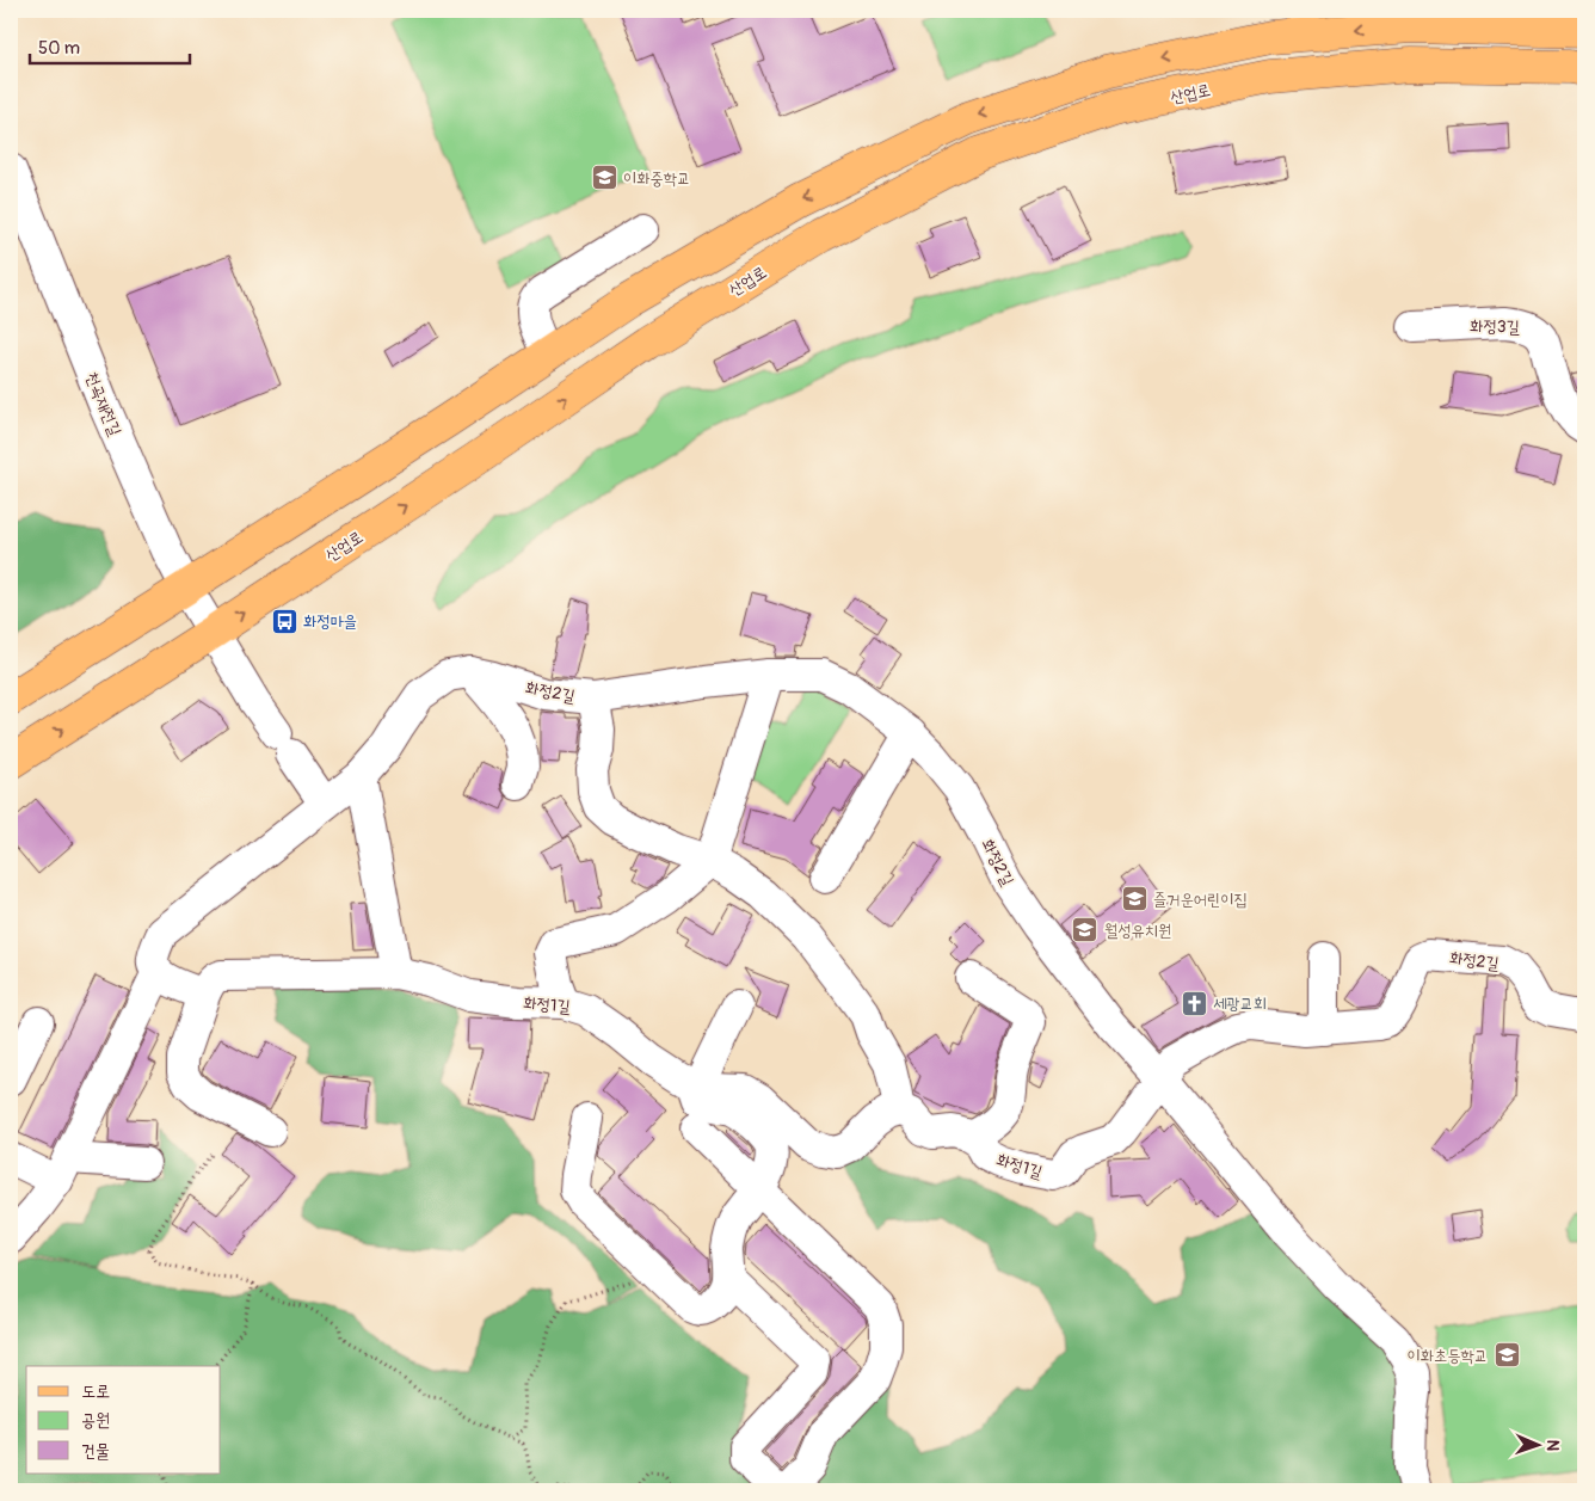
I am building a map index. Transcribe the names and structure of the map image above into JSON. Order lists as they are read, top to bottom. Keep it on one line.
{"streets":{"main road":["산업로"],"street":["화정3길","천곡재전길","화정2길","화정1길"]},"crossings":[["산업로","천곡재전길"],["화정2길","화정1길"]],"places":{"school or university":["이화중학교","즐거운어린이집","월성유치원","이화초등학교"],"bus stop":["화정마을"],"church":["세광교회"]},"legend":["도로","공원","건물"],"scale_bar":"50 m","north":"right"}
